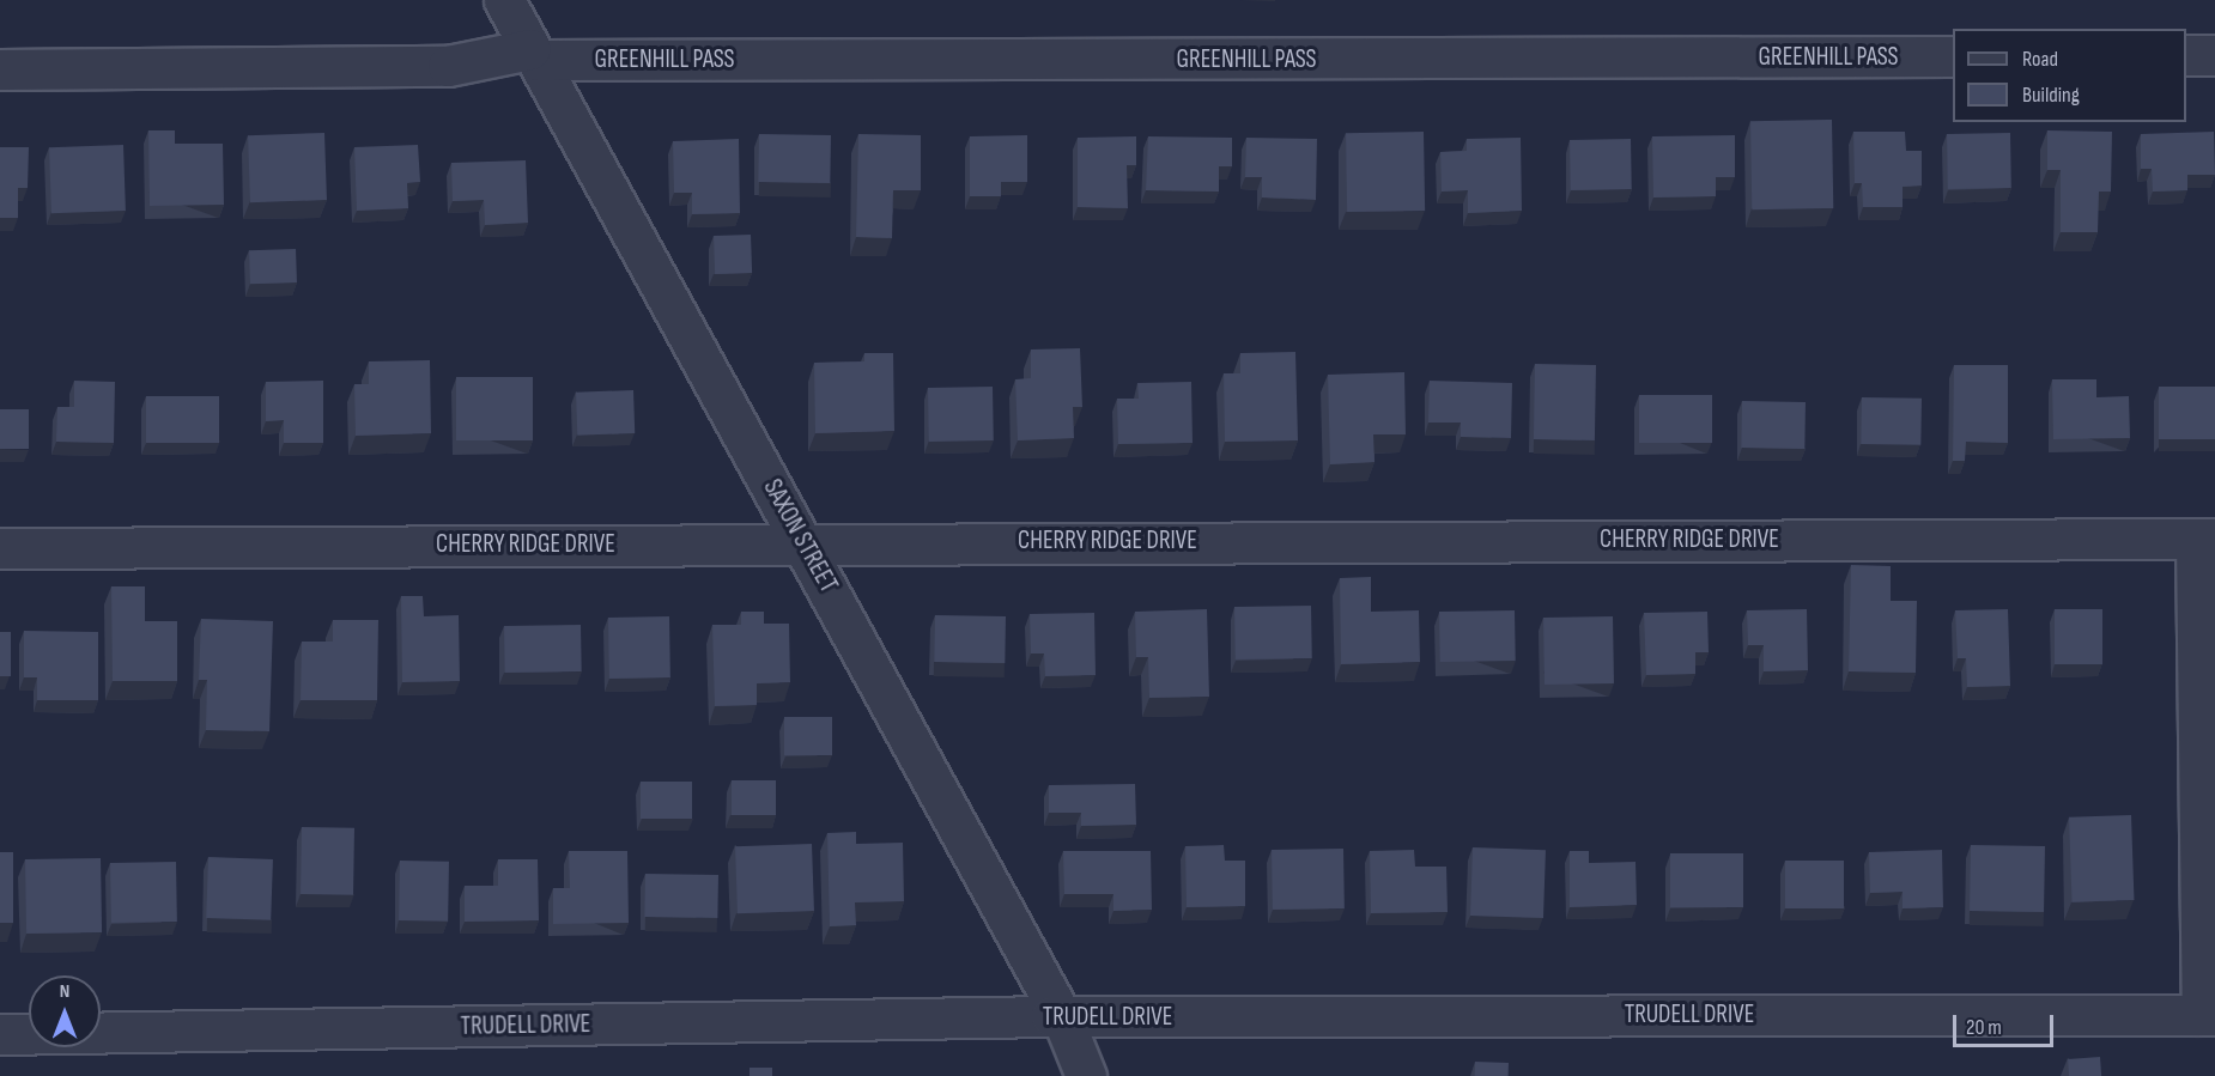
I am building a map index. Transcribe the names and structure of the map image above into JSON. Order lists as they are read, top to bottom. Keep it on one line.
{"streets":{"street":["GREENHILL PASS","SAXON STREET","CHERRY RIDGE DRIVE","TRUDELL DRIVE"]},"crossings":[["GREENHILL PASS","SAXON STREET"],["SAXON STREET","CHERRY RIDGE DRIVE"],["SAXON STREET","TRUDELL DRIVE"]],"legend":["Road","Building"],"scale_bar":"20 m","north":"top"}
